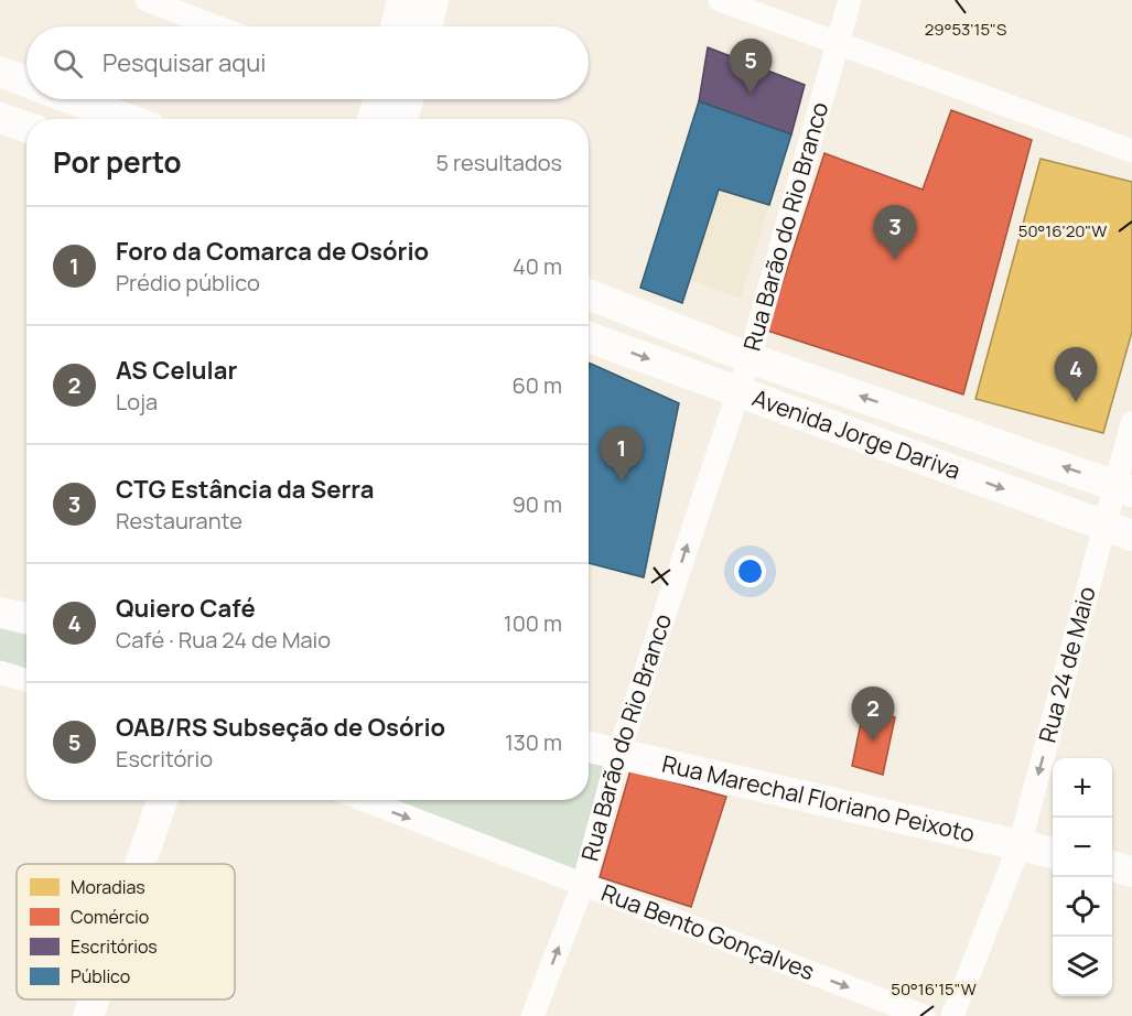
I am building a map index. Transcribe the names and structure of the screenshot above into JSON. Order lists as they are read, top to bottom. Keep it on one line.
{"streets":{"main road":["Avenida Jorge Dariva","Rua Marechal Floriano Peixoto"],"street":["Rua Barão do Rio Branco","Rua 24 de Maio","Rua Bento Gonçalves"]},"crossings":[["Rua Barão do Rio Branco","Avenida Jorge Dariva"],["Rua Barão do Rio Branco","Rua Marechal Floriano Peixoto"],["Rua Barão do Rio Branco","Rua Bento Gonçalves"],["Avenida Jorge Dariva","Rua 24 de Maio"],["Rua 24 de Maio","Rua Marechal Floriano Peixoto"]],"one_way":["Rua Barão do Rio Branco","Rua 24 de Maio","Rua Bento Gonçalves"],"legend":["Moradias","Comércio","Escritórios","Público"],"page":{"search":"Pesquisar aqui","pins":["5","3","4","1","2"],"heading":["Por perto","5 resultados"],"list":[{"mark":"1","name":"Foro da Comarca de Osório","note":"Prédio público","value":"40 m"},{"mark":"2","name":"AS Celular","note":"Loja","value":"60 m"},{"mark":"3","name":"CTG Estância da Serra","note":"Restaurante","value":"90 m"},{"mark":"4","name":"Quiero Café","note":"Café · Rua 24 de Maio","value":"100 m"},{"mark":"5","name":"OAB/RS Subseção de Osório","note":"Escritório","value":"130 m"}],"map_buttons":["+","−"]},"coordinates":["29°53'15\"S","50°16'20\"W","50°16'15\"W"]}
